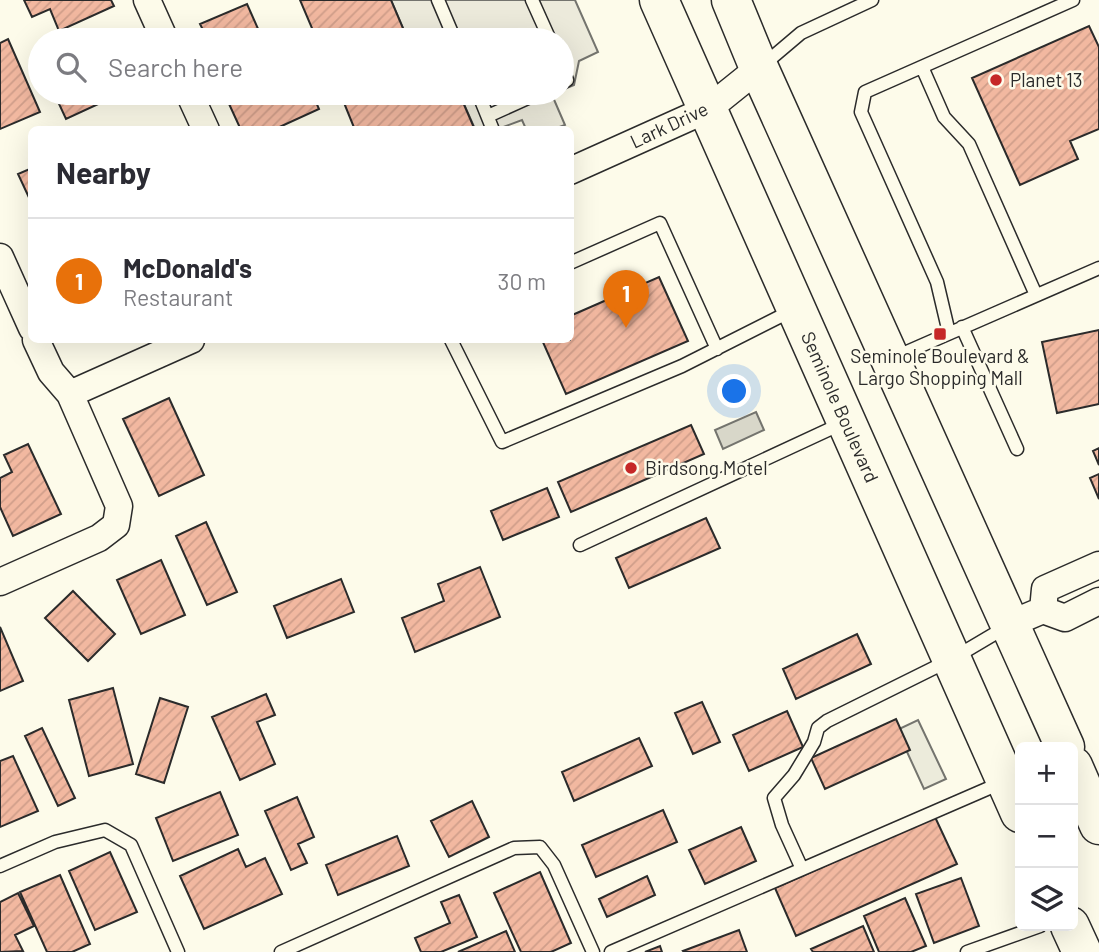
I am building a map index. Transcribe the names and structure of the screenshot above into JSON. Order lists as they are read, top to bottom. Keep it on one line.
{"streets":{"main road":["Seminole Boulevard"],"street":["Lark Drive"]},"crossings":[["Lark Drive","Seminole Boulevard"]],"places":{"other":["Planet 13","Birdsong Motel"],"transit":["Seminole Boulevard & Largo Shopping Mall"]},"page":{"search":"Search here","heading":"Nearby","list":[{"mark":"1","name":"McDonald's","note":"Restaurant","value":"30 m"}],"pins":"1","map_buttons":["+","−"]}}
